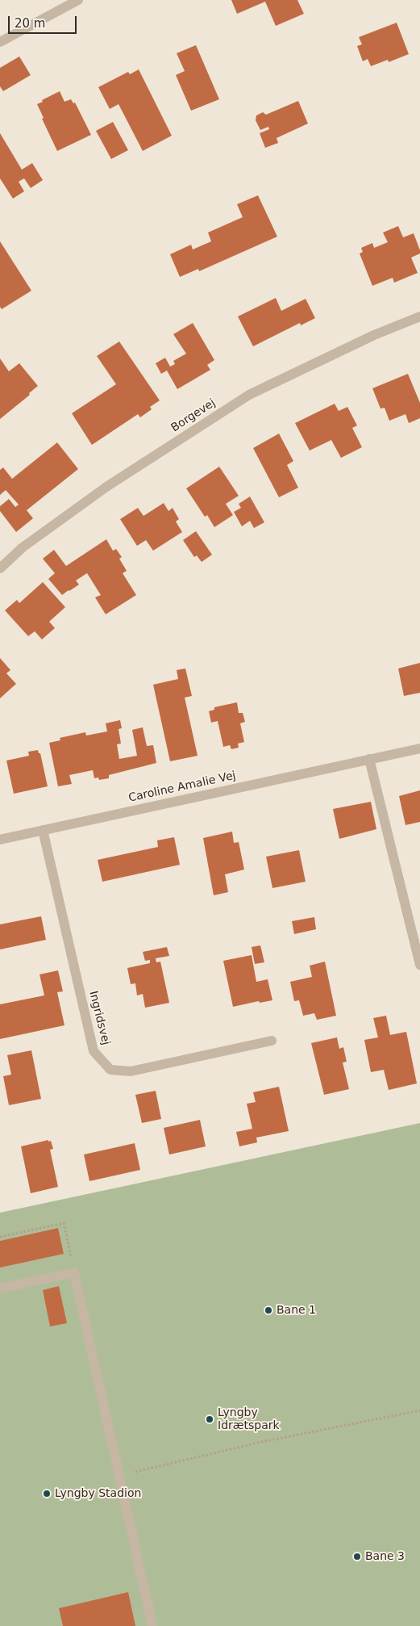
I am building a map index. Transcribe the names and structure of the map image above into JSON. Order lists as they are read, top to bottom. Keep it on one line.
{"streets":{"street":["Borgevej","Caroline Amalie Vej","Ingridsvej"]},"crossings":[["Caroline Amalie Vej","Ingridsvej"]],"places":["Bane 1","Lyngby Idrætspark","Lyngby Stadion","Bane 3"],"scale_bar":"20 m"}
